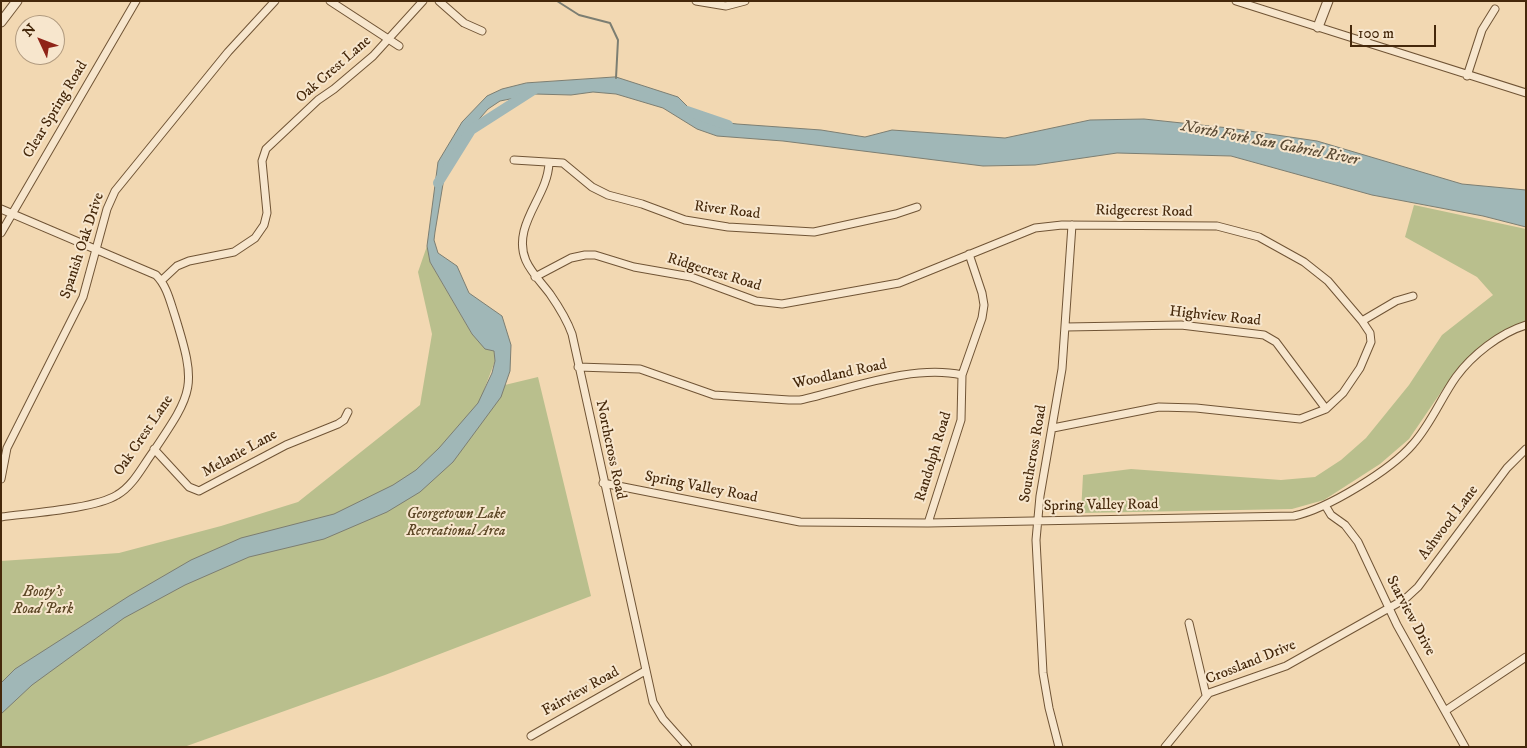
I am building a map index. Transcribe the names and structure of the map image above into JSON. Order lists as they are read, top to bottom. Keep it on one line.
{"streets":{"street":["Oak Crest Lane","Clear Spring Road","River Road","Ridgecrest Road","Spanish Oak Drive","Highview Road","Woodland Road","Northcross Road","Melanie Lane","Southcross Road","Randolph Road","Spring Valley Road","Ashwood Lane","Starview Drive","Crossland Drive","Fairview Road"]},"crossings":[["Oak Crest Lane","Melanie Lane"],["River Road","Northcross Road"],["Ridgecrest Road","Highview Road"],["Ridgecrest Road","Northcross Road"],["Ridgecrest Road","Southcross Road"],["Ridgecrest Road","Randolph Road"],["Highview Road","Southcross Road"],["Woodland Road","Northcross Road"],["Woodland Road","Randolph Road"],["Northcross Road","Spring Valley Road"],["Northcross Road","Fairview Road"],["Southcross Road","Spring Valley Road"],["Randolph Road","Spring Valley Road"],["Spring Valley Road","Starview Drive"],["Ashwood Lane","Starview Drive"],["Ashwood Lane","Crossland Drive"],["Starview Drive","Crossland Drive"]],"water":["North Fork San Gabriel River"],"parks":["Georgetown Lake Recreational Area","Booty's Road Park"],"scale_bar":"100 m","north":"top left"}
